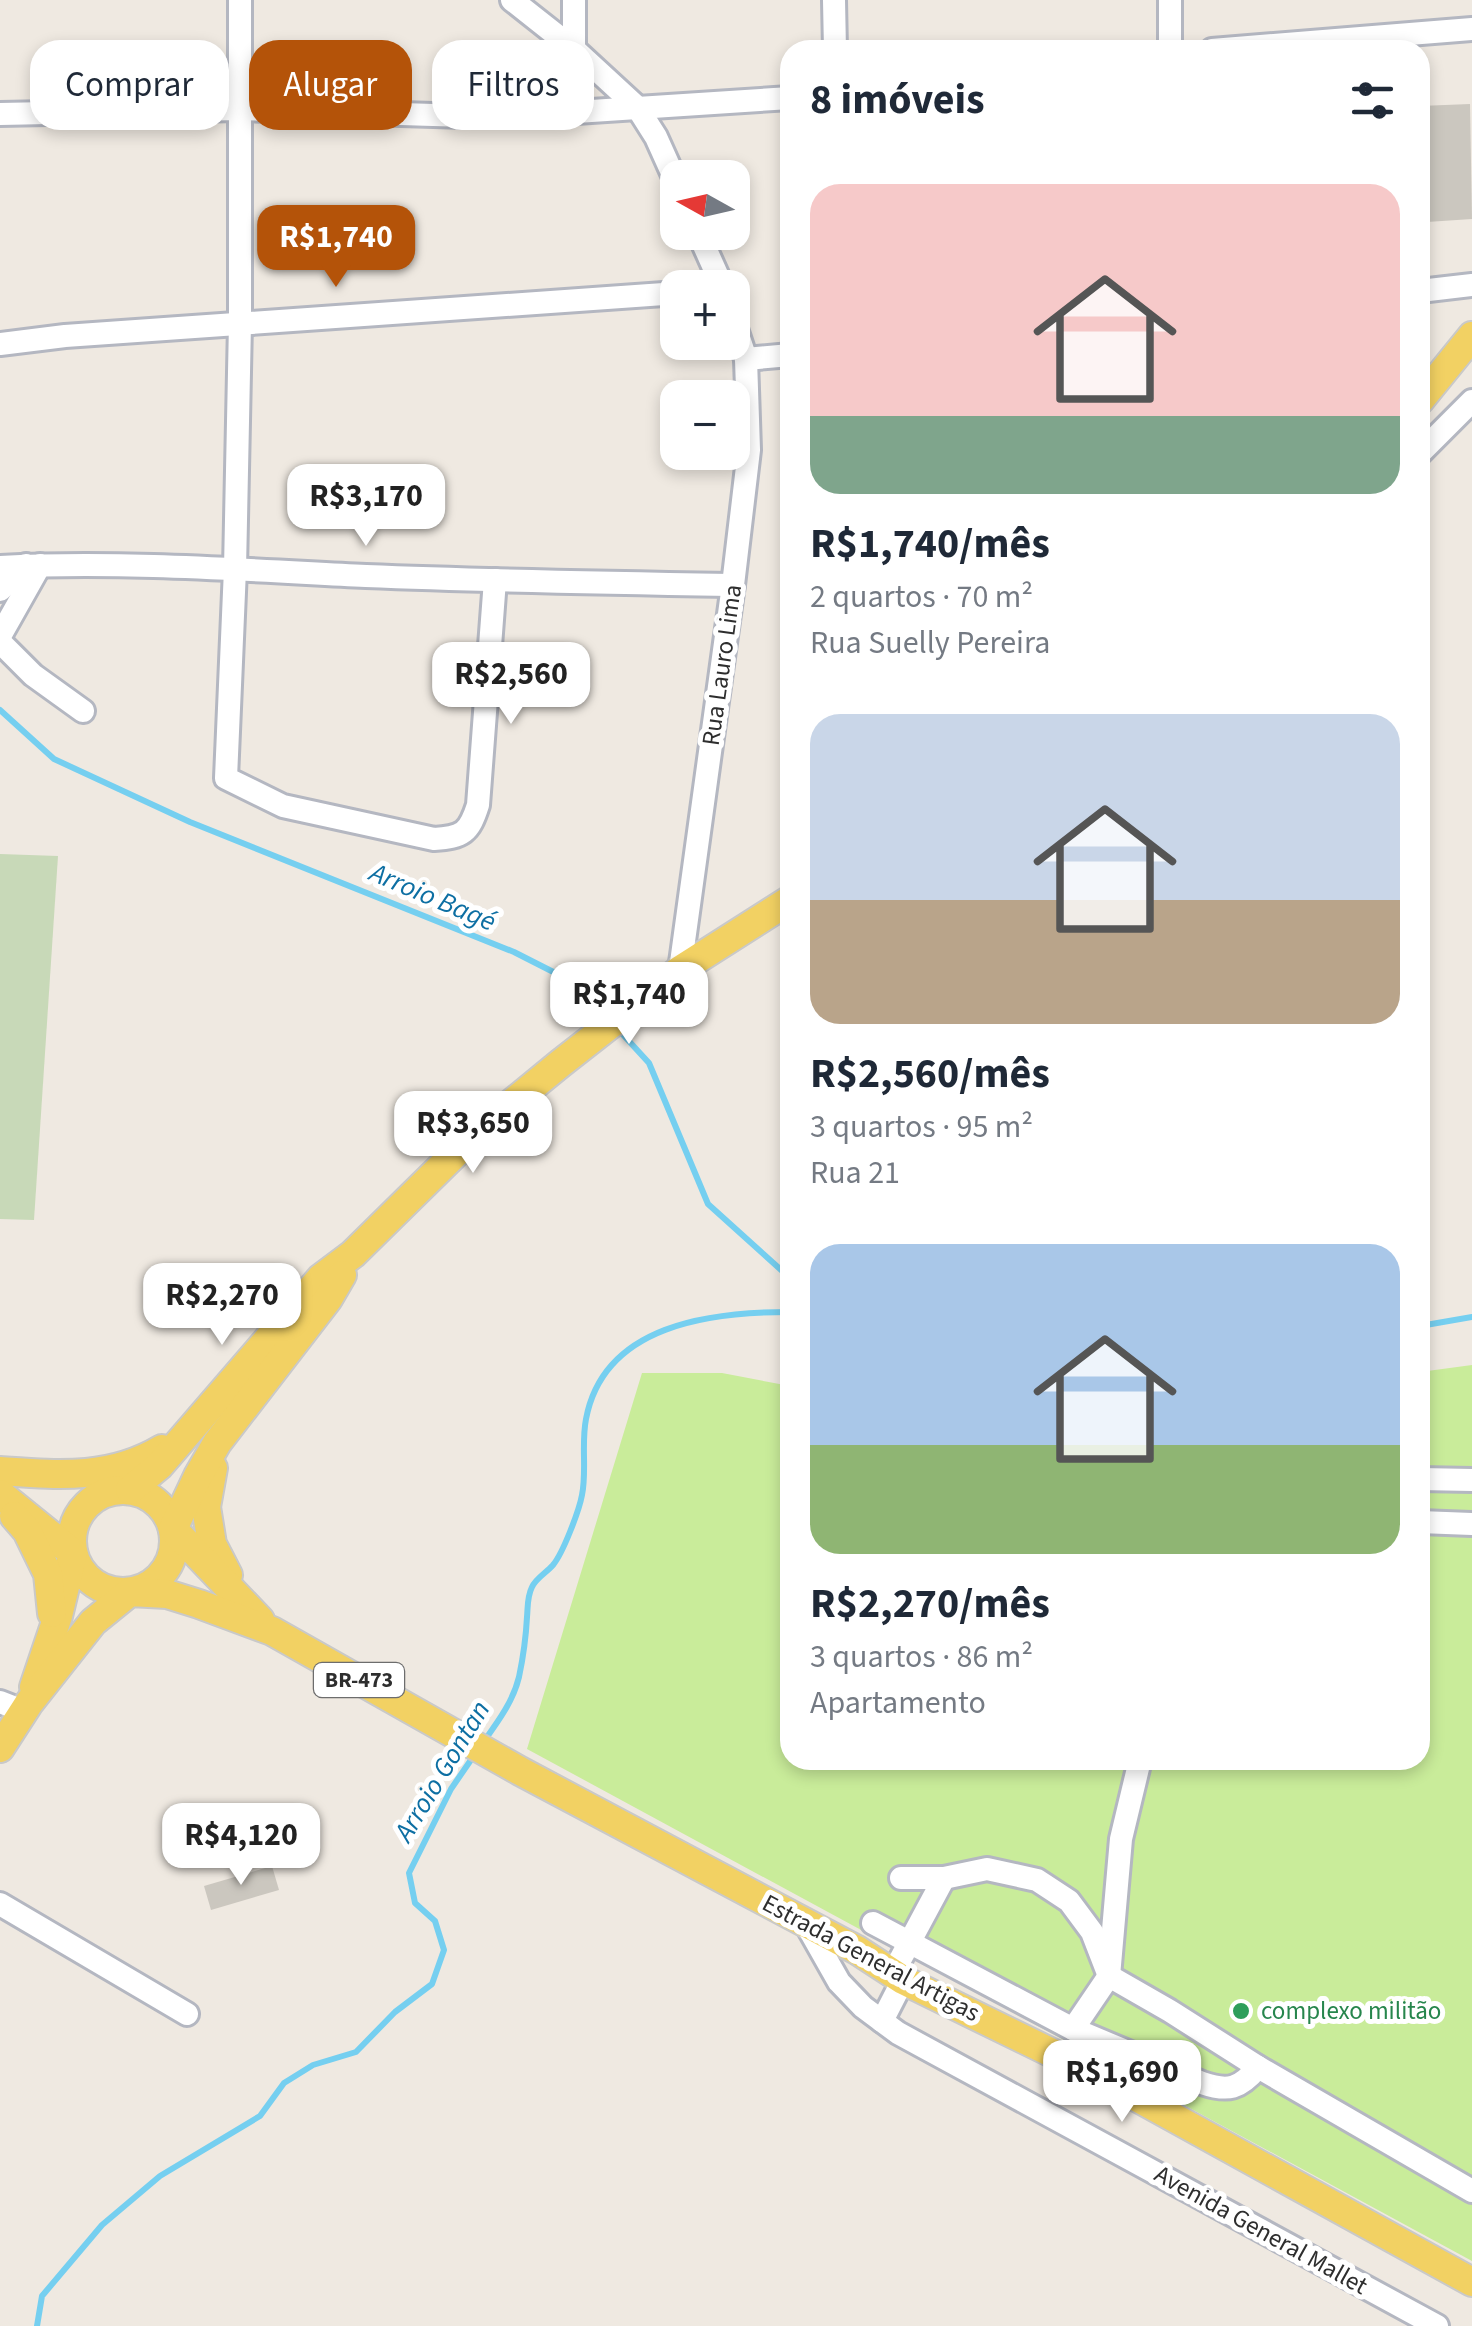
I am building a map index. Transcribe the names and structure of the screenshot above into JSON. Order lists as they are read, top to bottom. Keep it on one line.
{"streets":{"main road":["BR-473","Estrada General Artigas"],"street":["Rua Lauro Lima","Avenida General Mallet"]},"crossings":[["Estrada General Artigas","Avenida General Mallet"]],"water":["Arroio Bagé","Arroio Gontan"],"places":["complexo militão"],"north":"left","page":{"chip":["Comprar","Alugar","Filtros"],"heading":"8 imóveis","map_buttons":["+","−"],"list":[{"name":"R$1,740/mês","note":"2 quartos · 70 m² · Rua Suelly Pereira"},{"name":"R$2,560/mês","note":"3 quartos · 95 m² · Rua 21"},{"name":"R$2,270/mês","note":"3 quartos · 86 m² · Apartamento"}],"price":["R$1,740","R$3,170","R$2,560","R$1,740","R$3,650","R$2,270","R$4,120","R$1,690"]}}
